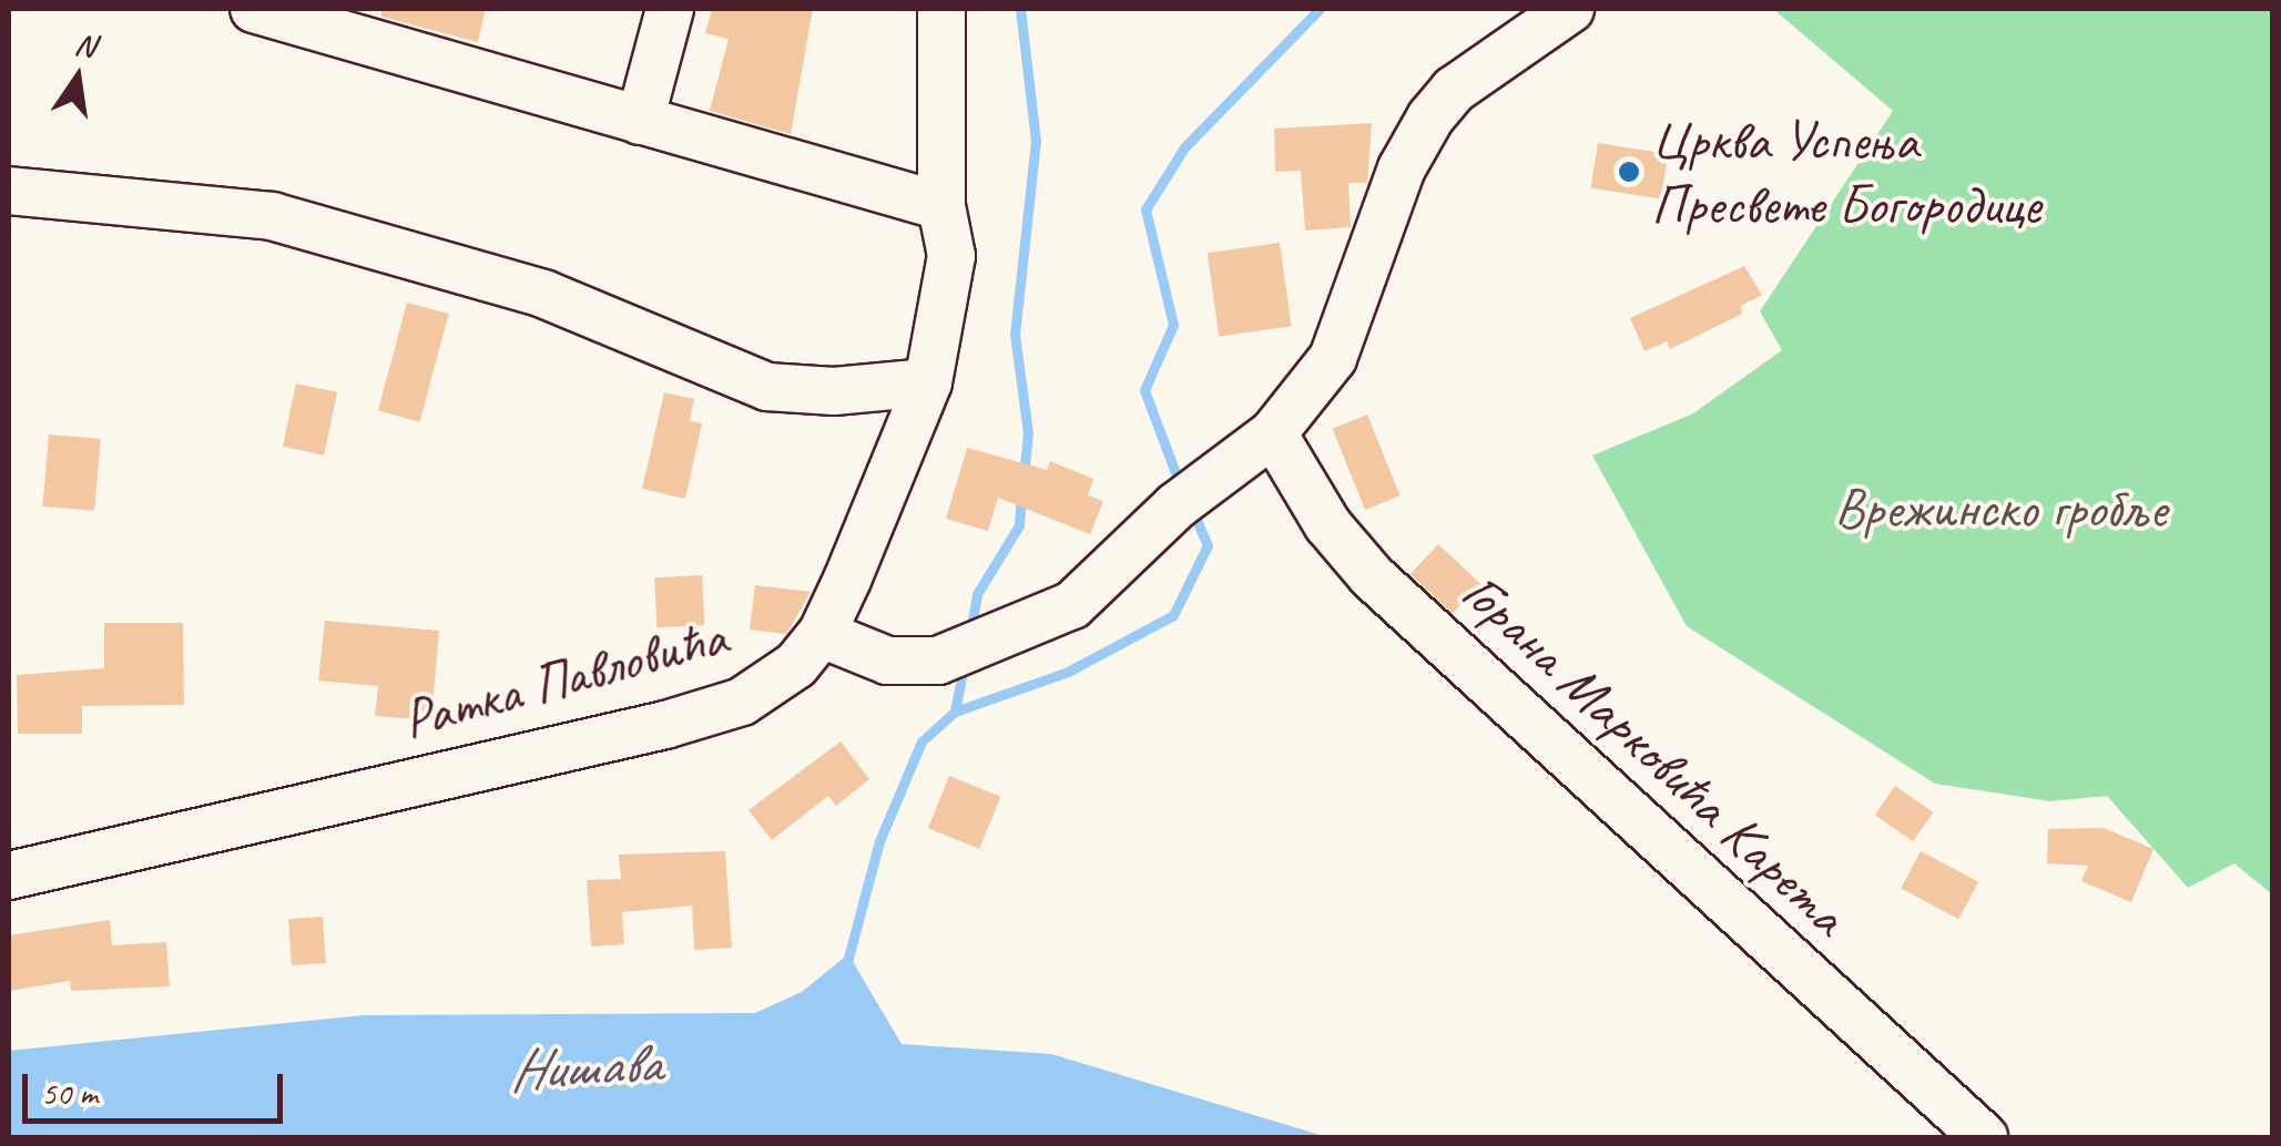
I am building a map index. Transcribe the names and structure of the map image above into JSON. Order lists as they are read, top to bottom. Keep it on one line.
{"streets":{"street":["Ратка Павловића","Горана Марковића Карета"]},"water":["Нишава"],"parks":["Врежинско гробље"],"places":["Црква Успења Пресвете Богородице"],"scale_bar":"50 m","north":"top"}
